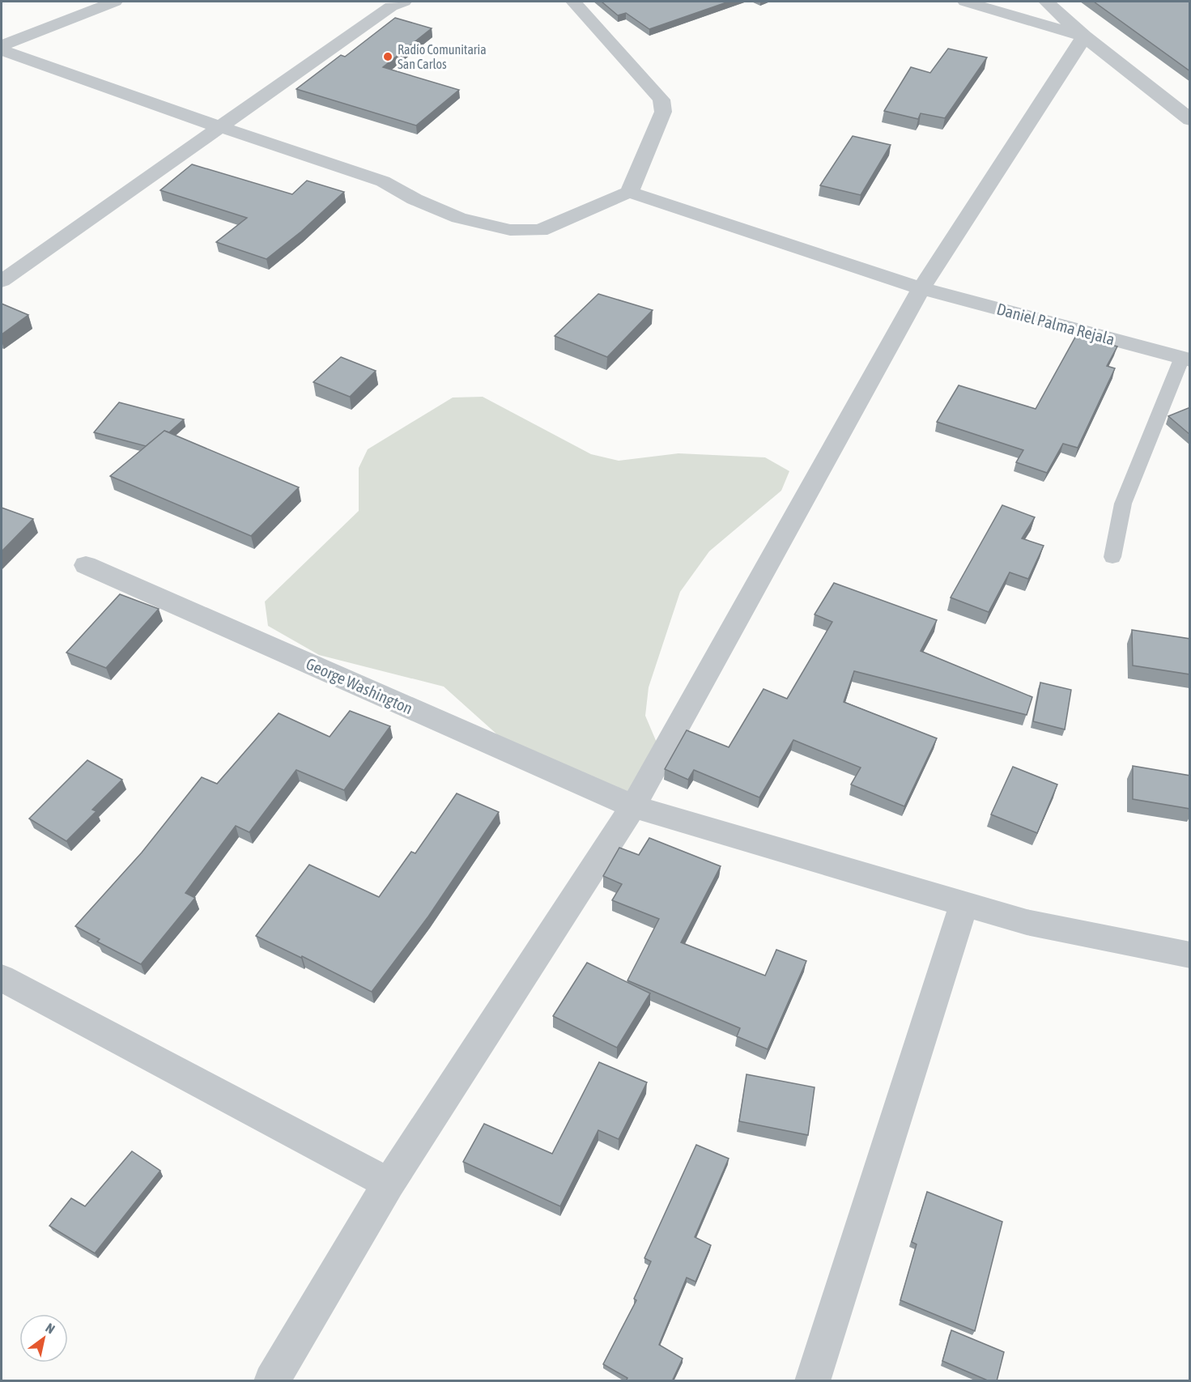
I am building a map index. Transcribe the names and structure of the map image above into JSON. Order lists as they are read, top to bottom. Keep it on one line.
{"streets":{"street":["Daniel Palma Rejala","George Washington"]},"places":["Radio Comunitaria San Carlos"],"north":"top right"}
